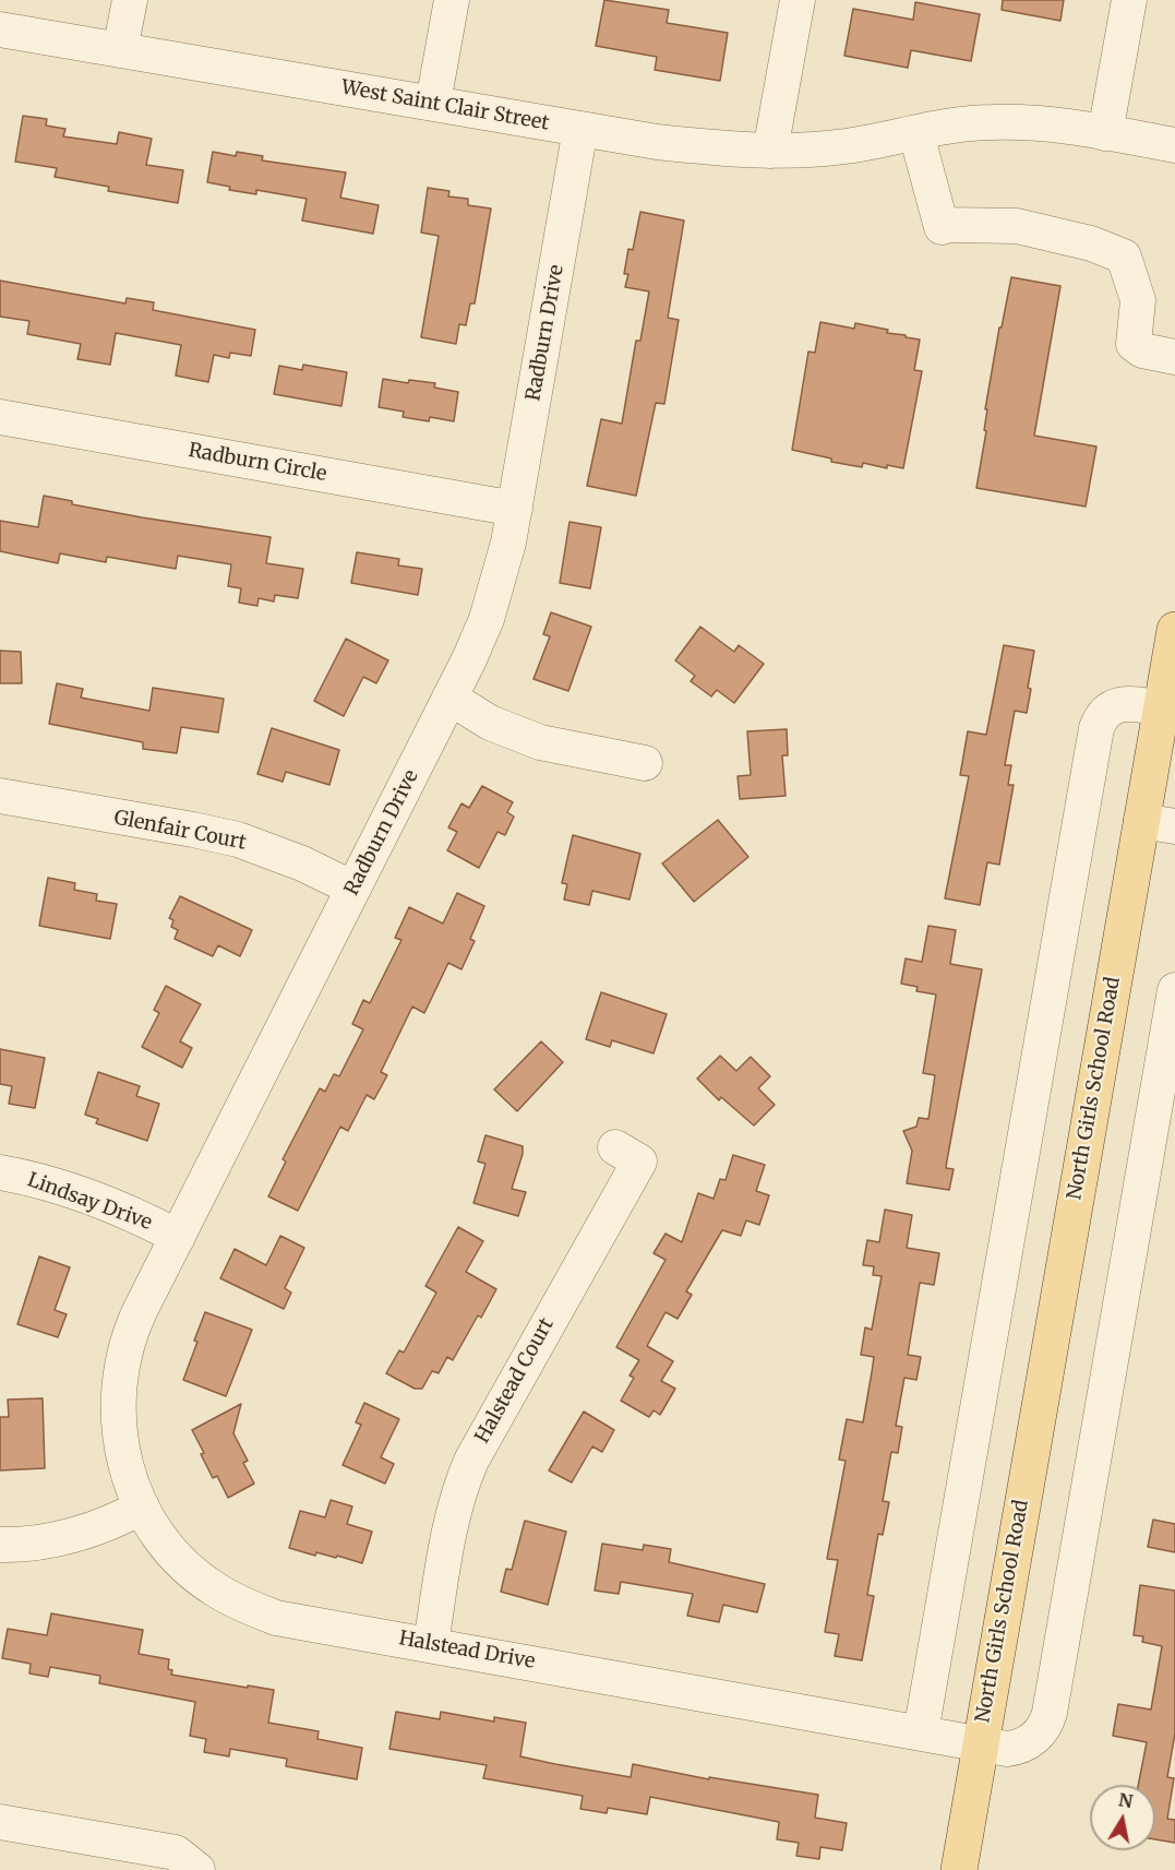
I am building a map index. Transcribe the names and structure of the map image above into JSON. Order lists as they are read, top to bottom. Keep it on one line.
{"streets":{"main road":["North Girls School Road"],"street":["West Saint Clair Street","Radburn Drive","Radburn Circle","Glenfair Court","Lindsay Drive","Halstead Court","Halstead Drive"]},"crossings":[["West Saint Clair Street","Radburn Drive"],["Radburn Drive","Radburn Circle"],["Radburn Drive","Glenfair Court"],["Radburn Drive","Lindsay Drive"],["Radburn Drive","Halstead Drive"],["North Girls School Road","Halstead Drive"],["Halstead Court","Halstead Drive"]],"north":"top"}
